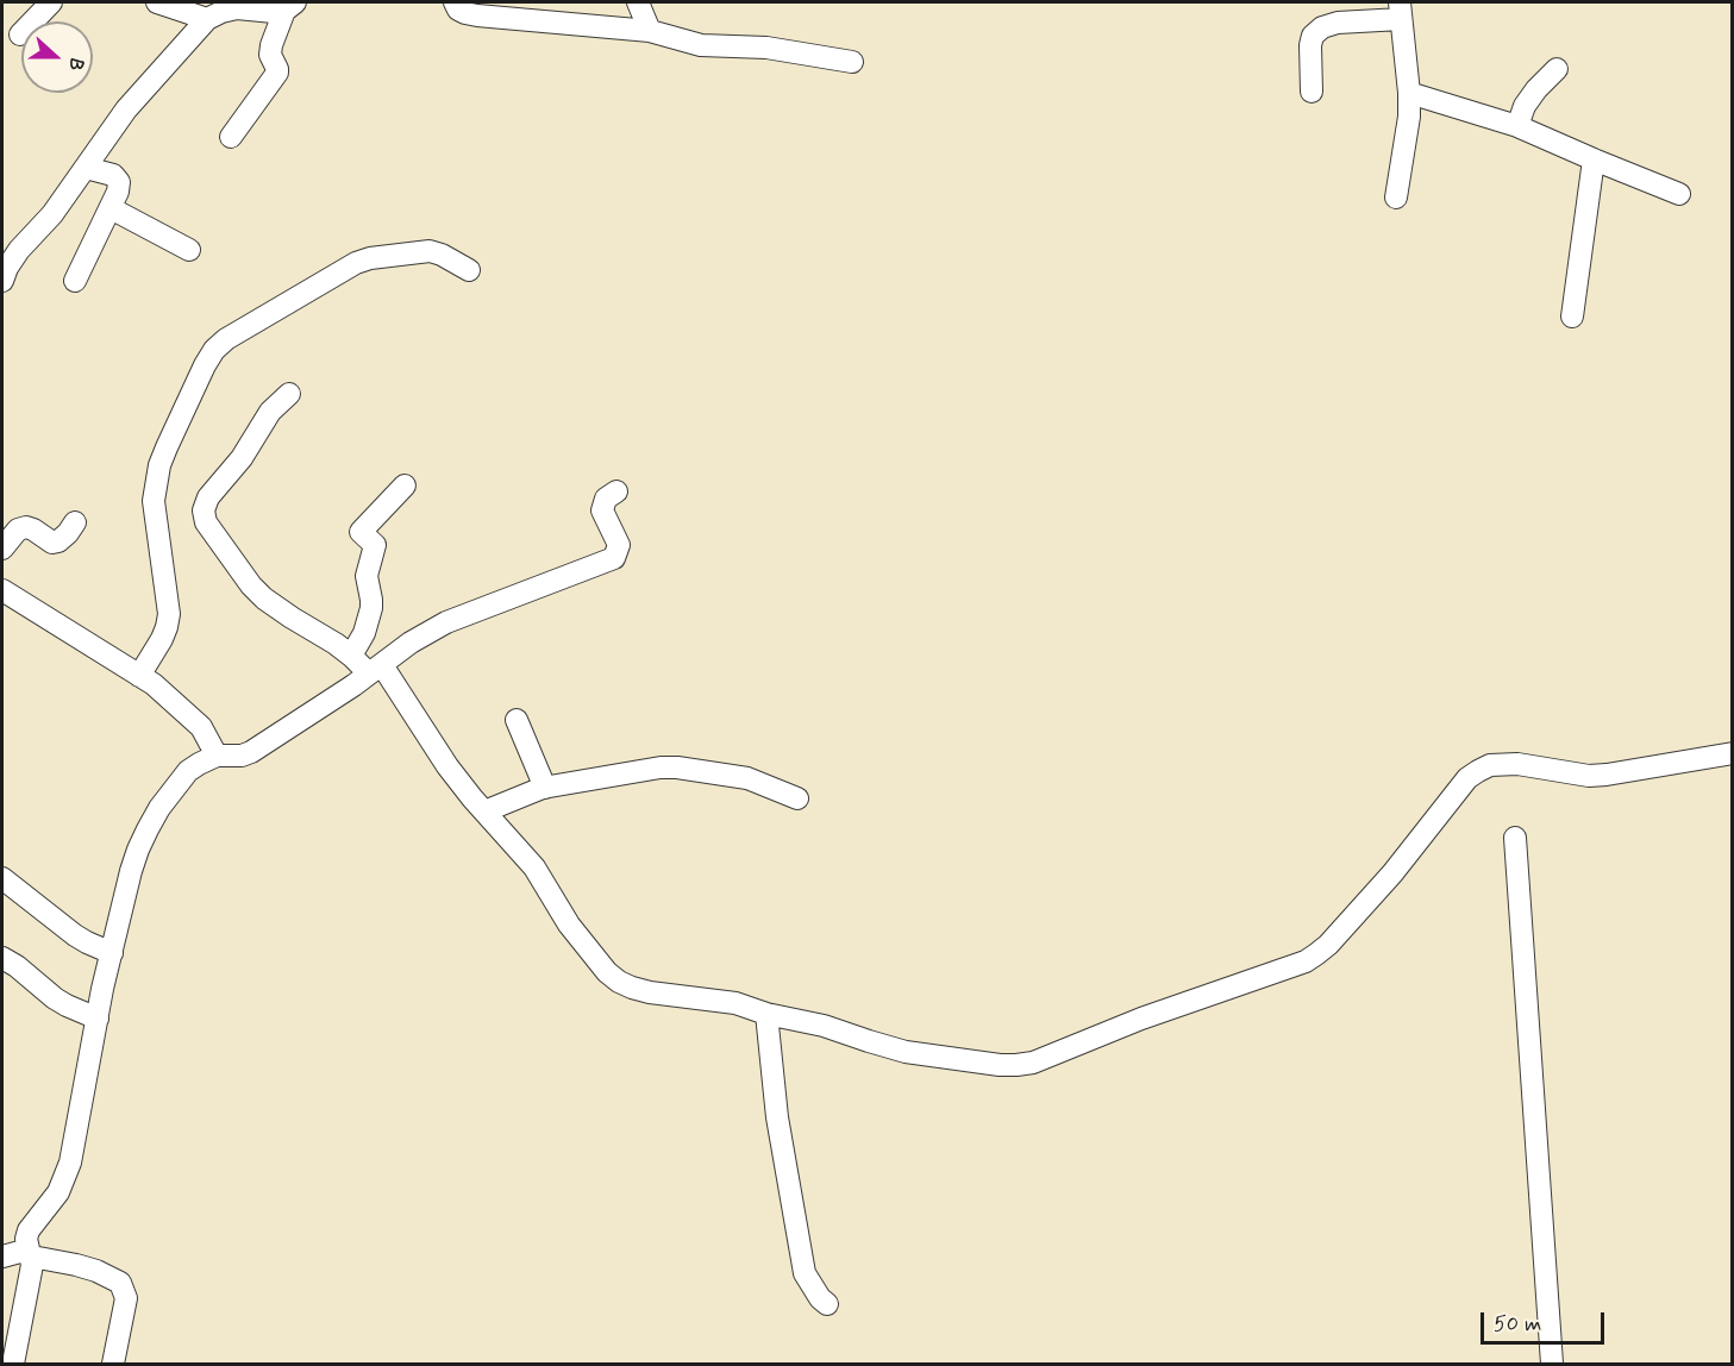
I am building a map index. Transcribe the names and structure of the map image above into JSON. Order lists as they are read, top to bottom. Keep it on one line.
{"scale_bar":"50 m","north":"right"}
